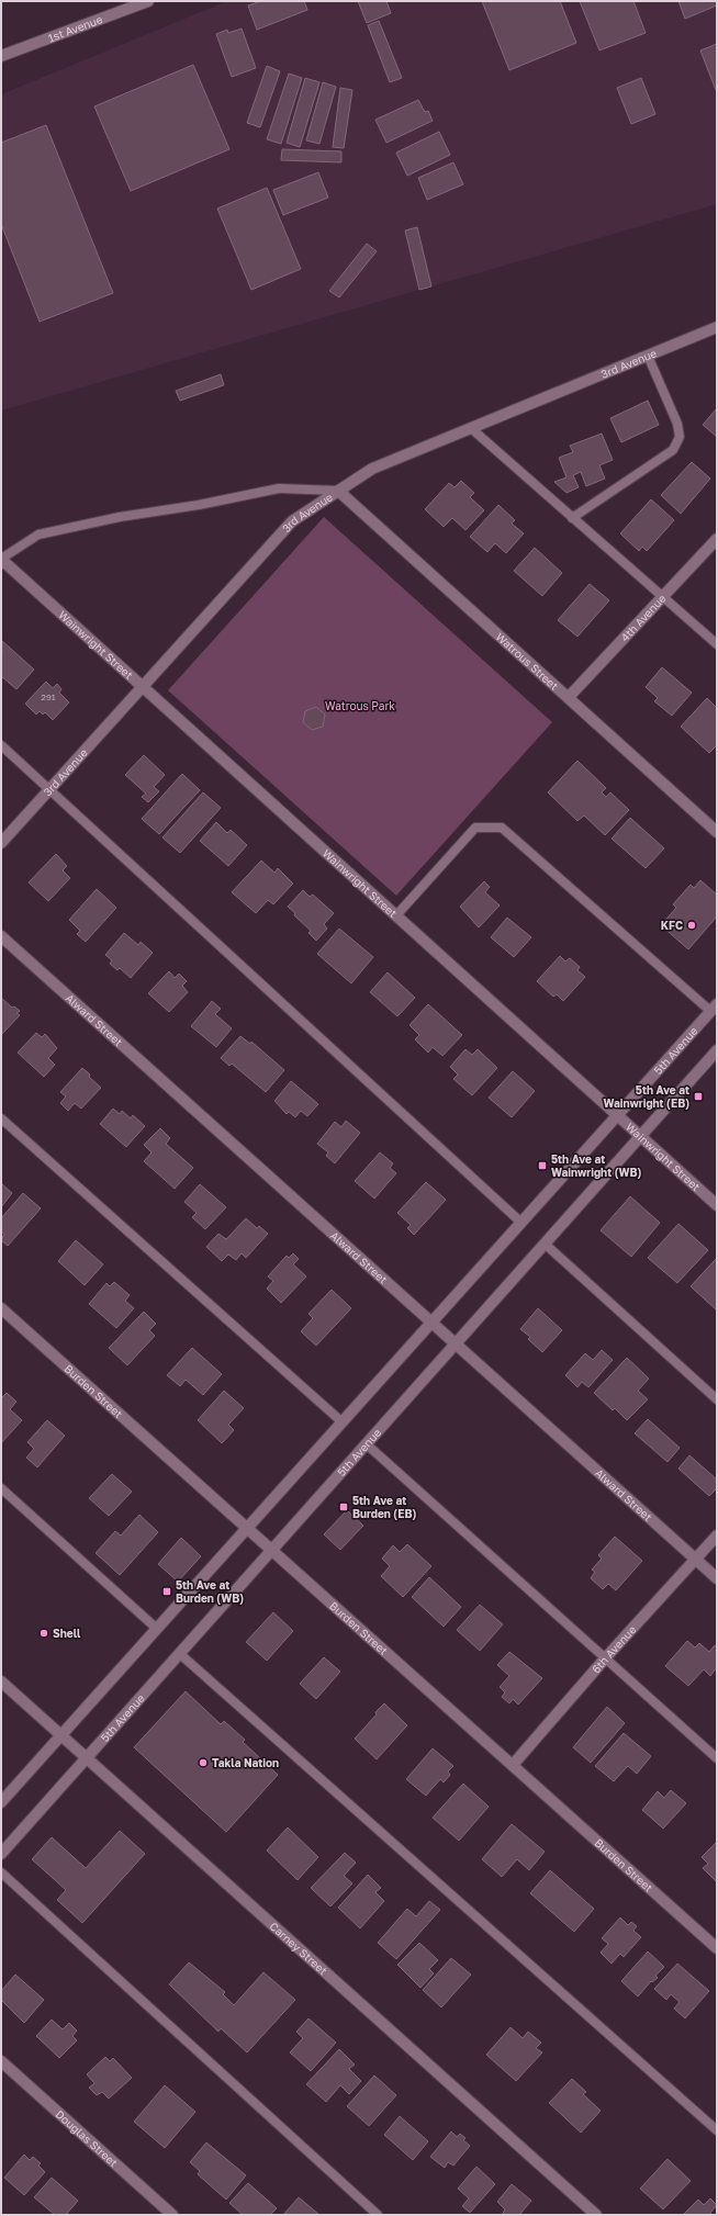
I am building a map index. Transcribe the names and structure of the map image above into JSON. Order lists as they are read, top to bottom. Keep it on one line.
{"streets":{"street":["1st Avenue","3rd Avenue","4th Avenue","Wainwright Street","Watrous Street","Alward Street","5th Avenue","Burden Street","6th Avenue","Carney Street","Douglas Street"]},"crossings":[["3rd Avenue","Wainwright Street"],["3rd Avenue","Watrous Street"],["4th Avenue","Watrous Street"],["Wainwright Street","5th Avenue"],["Alward Street","5th Avenue"],["Alward Street","6th Avenue"],["5th Avenue","Burden Street"],["5th Avenue","Carney Street"],["Burden Street","6th Avenue"]],"parks":["Watrous Park"],"places":{"other":["KFC","Shell","Takla Nation"],"transit":["5th Ave at Wainwright (EB)","5th Ave at Wainwright (WB)","5th Ave at Burden (EB)","5th Ave at Burden (WB)"]},"house_numbers":["291"]}
